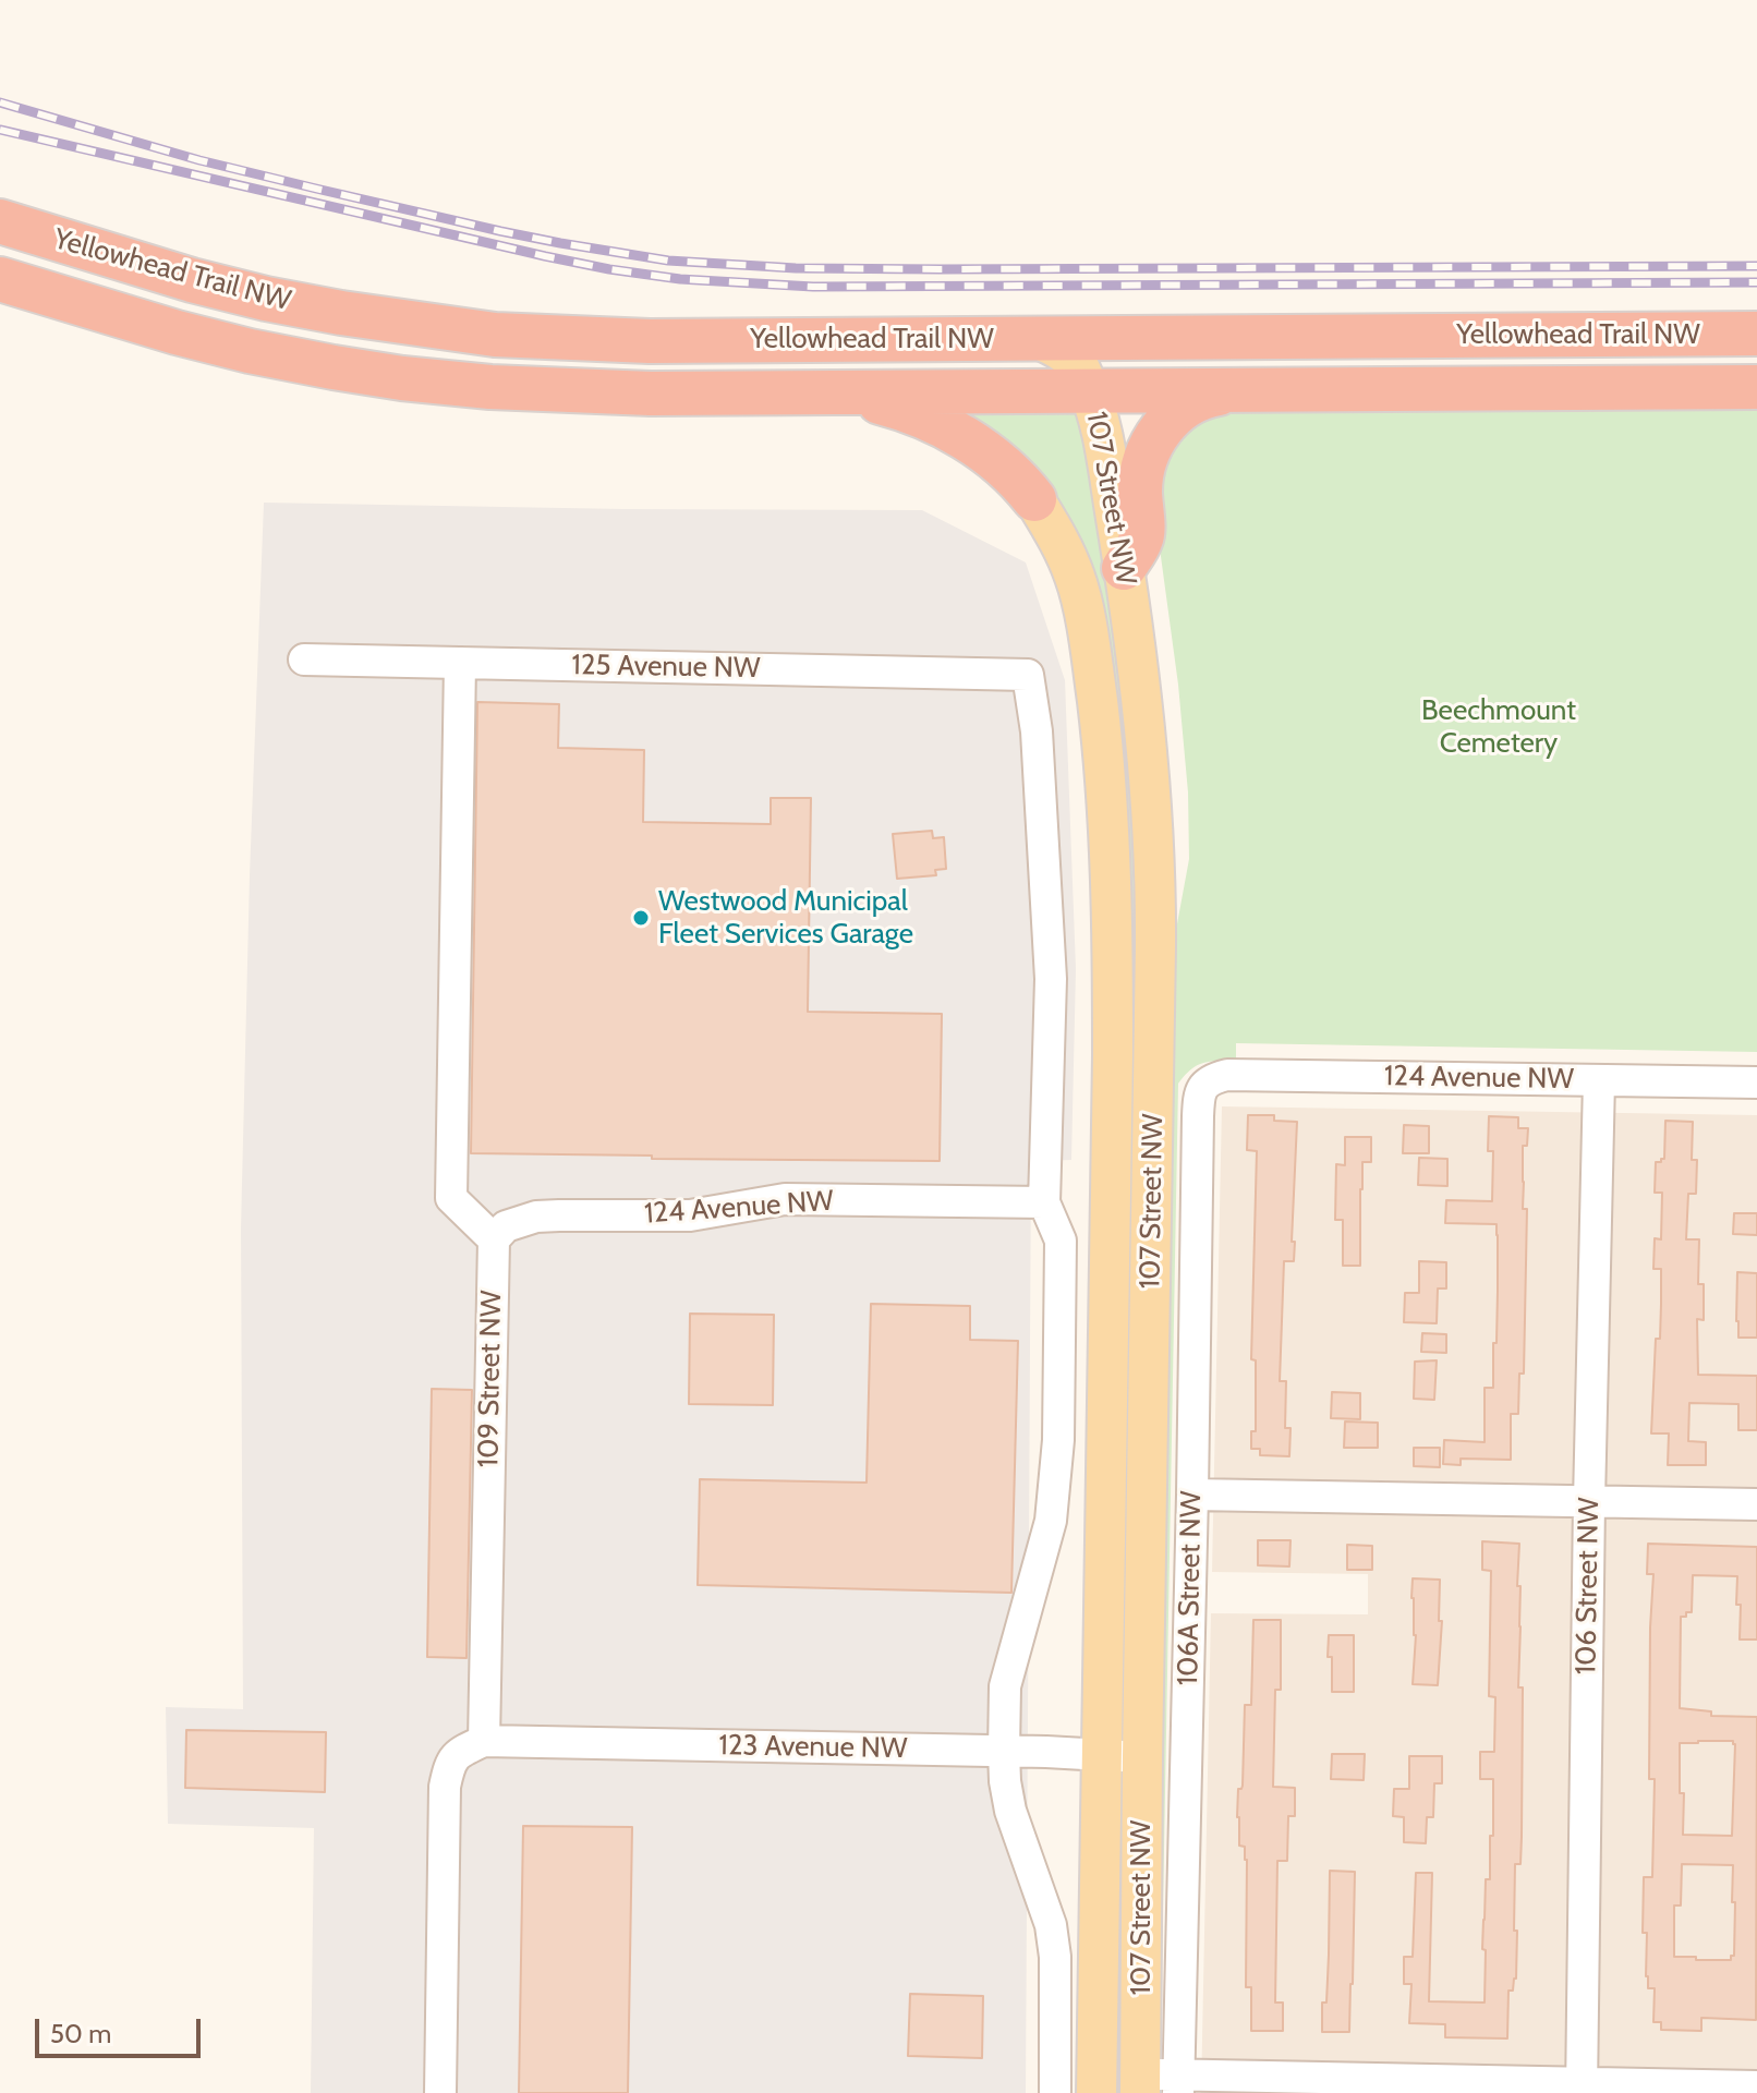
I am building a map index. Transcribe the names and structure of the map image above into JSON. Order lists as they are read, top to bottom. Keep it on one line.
{"streets":{"highway":["Yellowhead Trail NW"],"main road":["107 Street NW"],"street":["125 Avenue NW","124 Avenue NW","109 Street NW","106 Street NW","106A Street NW","123 Avenue NW"]},"crossings":[["Yellowhead Trail NW","107 Street NW"],["107 Street NW","106A Street NW"],["107 Street NW","123 Avenue NW"],["125 Avenue NW","124 Avenue NW"],["124 Avenue NW","109 Street NW"],["124 Avenue NW","106 Street NW"],["124 Avenue NW","106A Street NW"],["109 Street NW","123 Avenue NW"]],"parks":["Beechmount Cemetery"],"places":["Westwood Municipal Fleet Services Garage"],"scale_bar":"50 m"}
